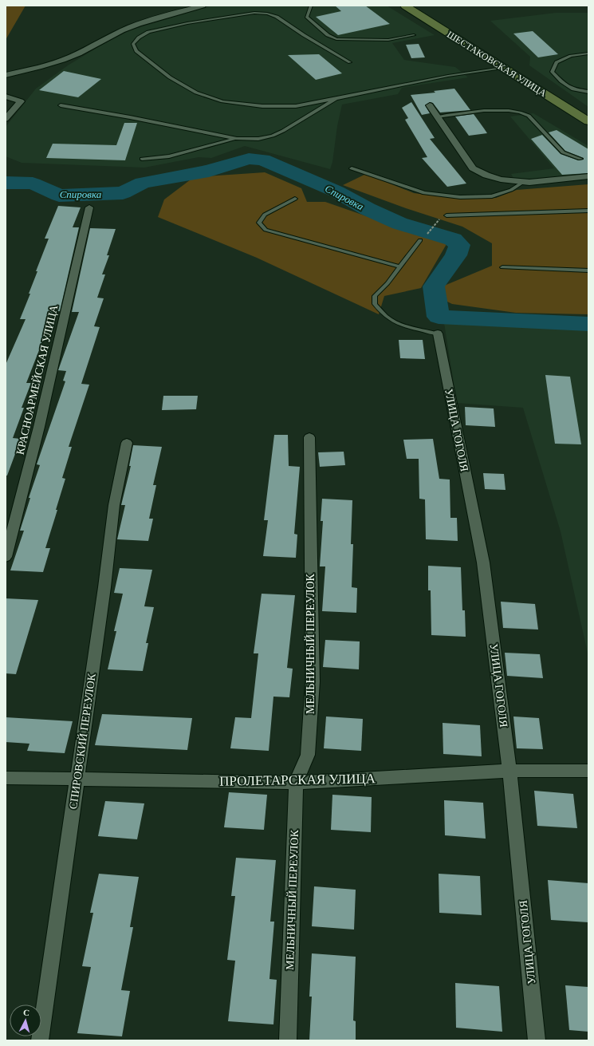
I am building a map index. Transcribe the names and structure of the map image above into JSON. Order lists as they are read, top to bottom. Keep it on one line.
{"streets":{"main road":["ШЕСТАКОВСКАЯ УЛИЦА"],"street":["КРАСНОАРМЕЙСКАЯ УЛИЦА","УЛИЦА ГОГОЛЯ","МЕЛЬНИЧНЫЙ ПЕРЕУЛОК","СПИРОВСКИЙ ПЕРЕУЛОК","ПРОЛЕТАРСКАЯ УЛИЦА"]},"crossings":[["УЛИЦА ГОГОЛЯ","ПРОЛЕТАРСКАЯ УЛИЦА"],["МЕЛЬНИЧНЫЙ ПЕРЕУЛОК","ПРОЛЕТАРСКАЯ УЛИЦА"],["СПИРОВСКИЙ ПЕРЕУЛОК","ПРОЛЕТАРСКАЯ УЛИЦА"]],"water":["Спировка"],"north":"top"}
